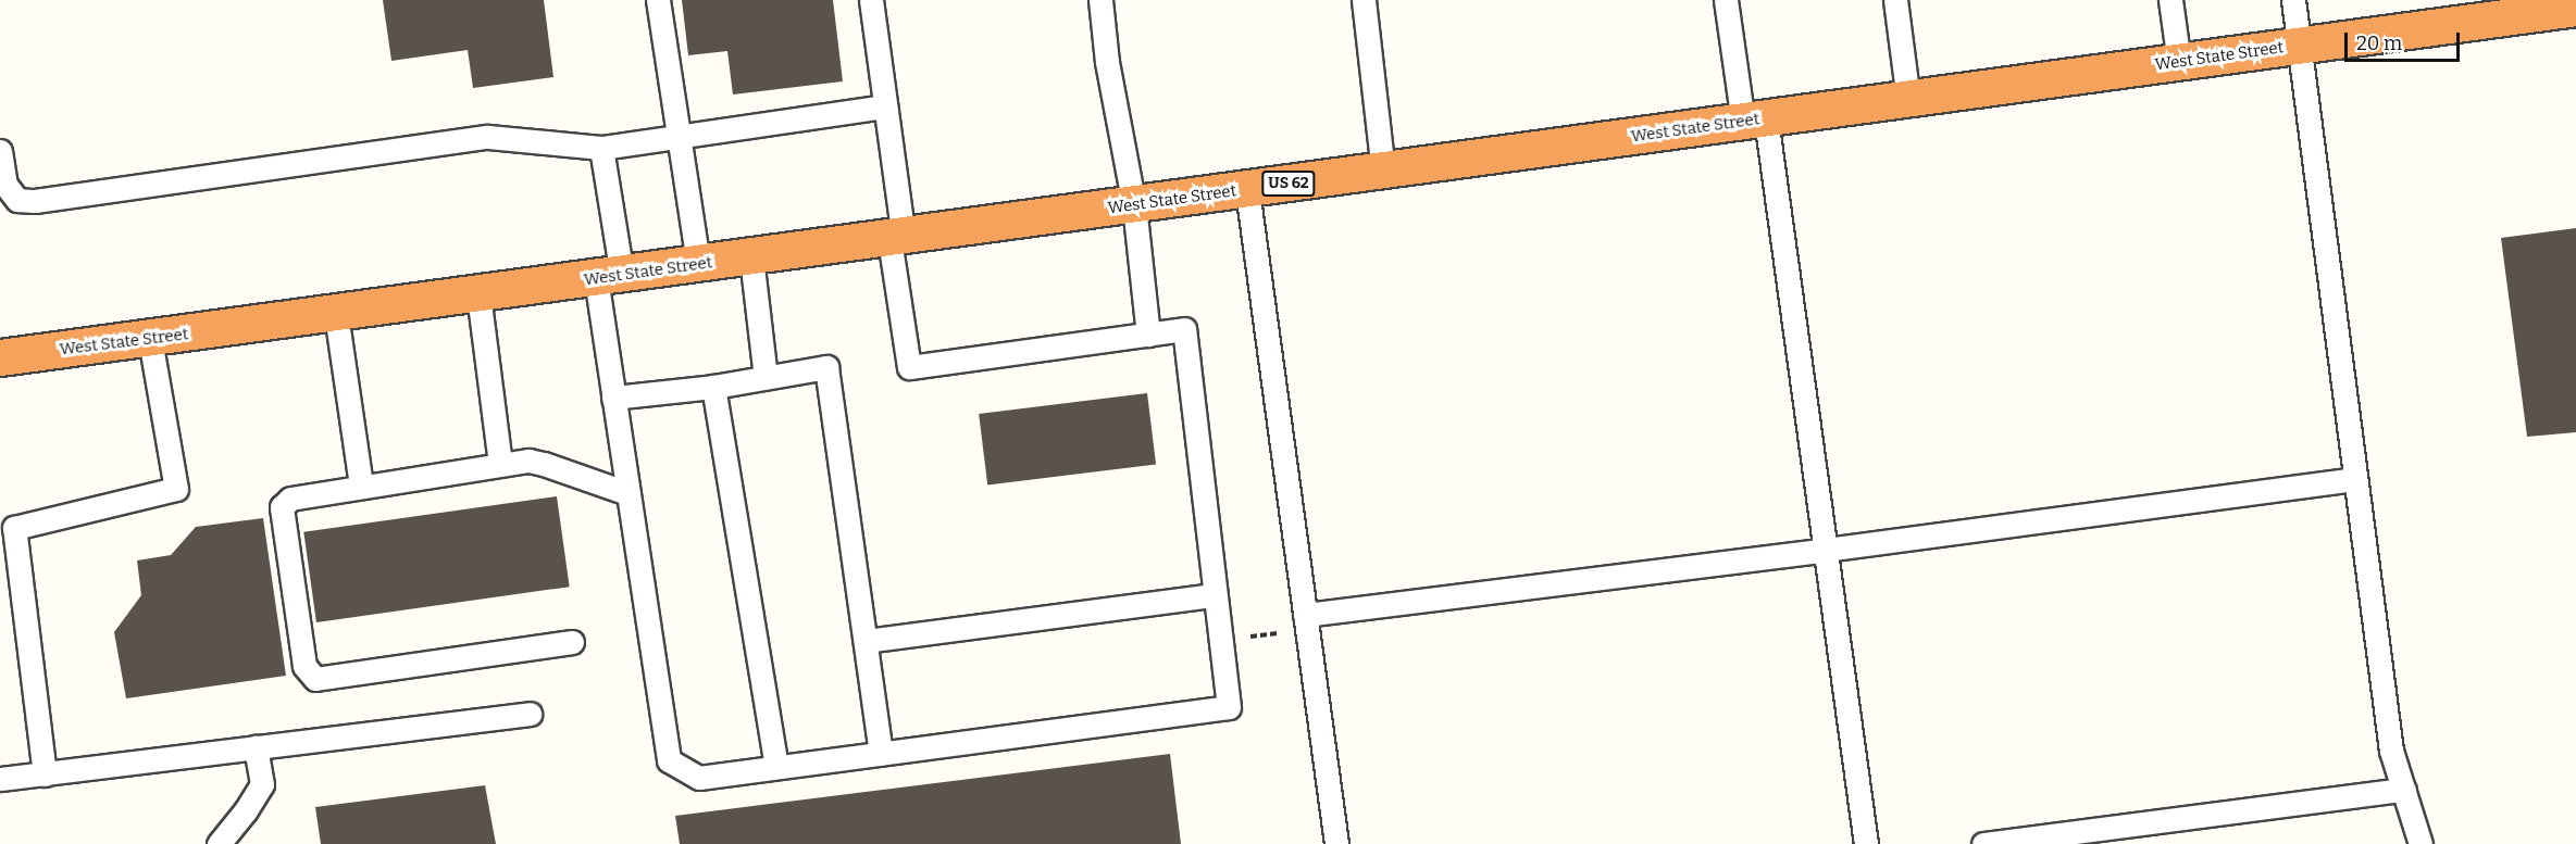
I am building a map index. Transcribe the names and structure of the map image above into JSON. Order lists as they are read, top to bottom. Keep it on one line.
{"streets":{"highway":["West State Street","US 62"]},"scale_bar":"20 m"}
